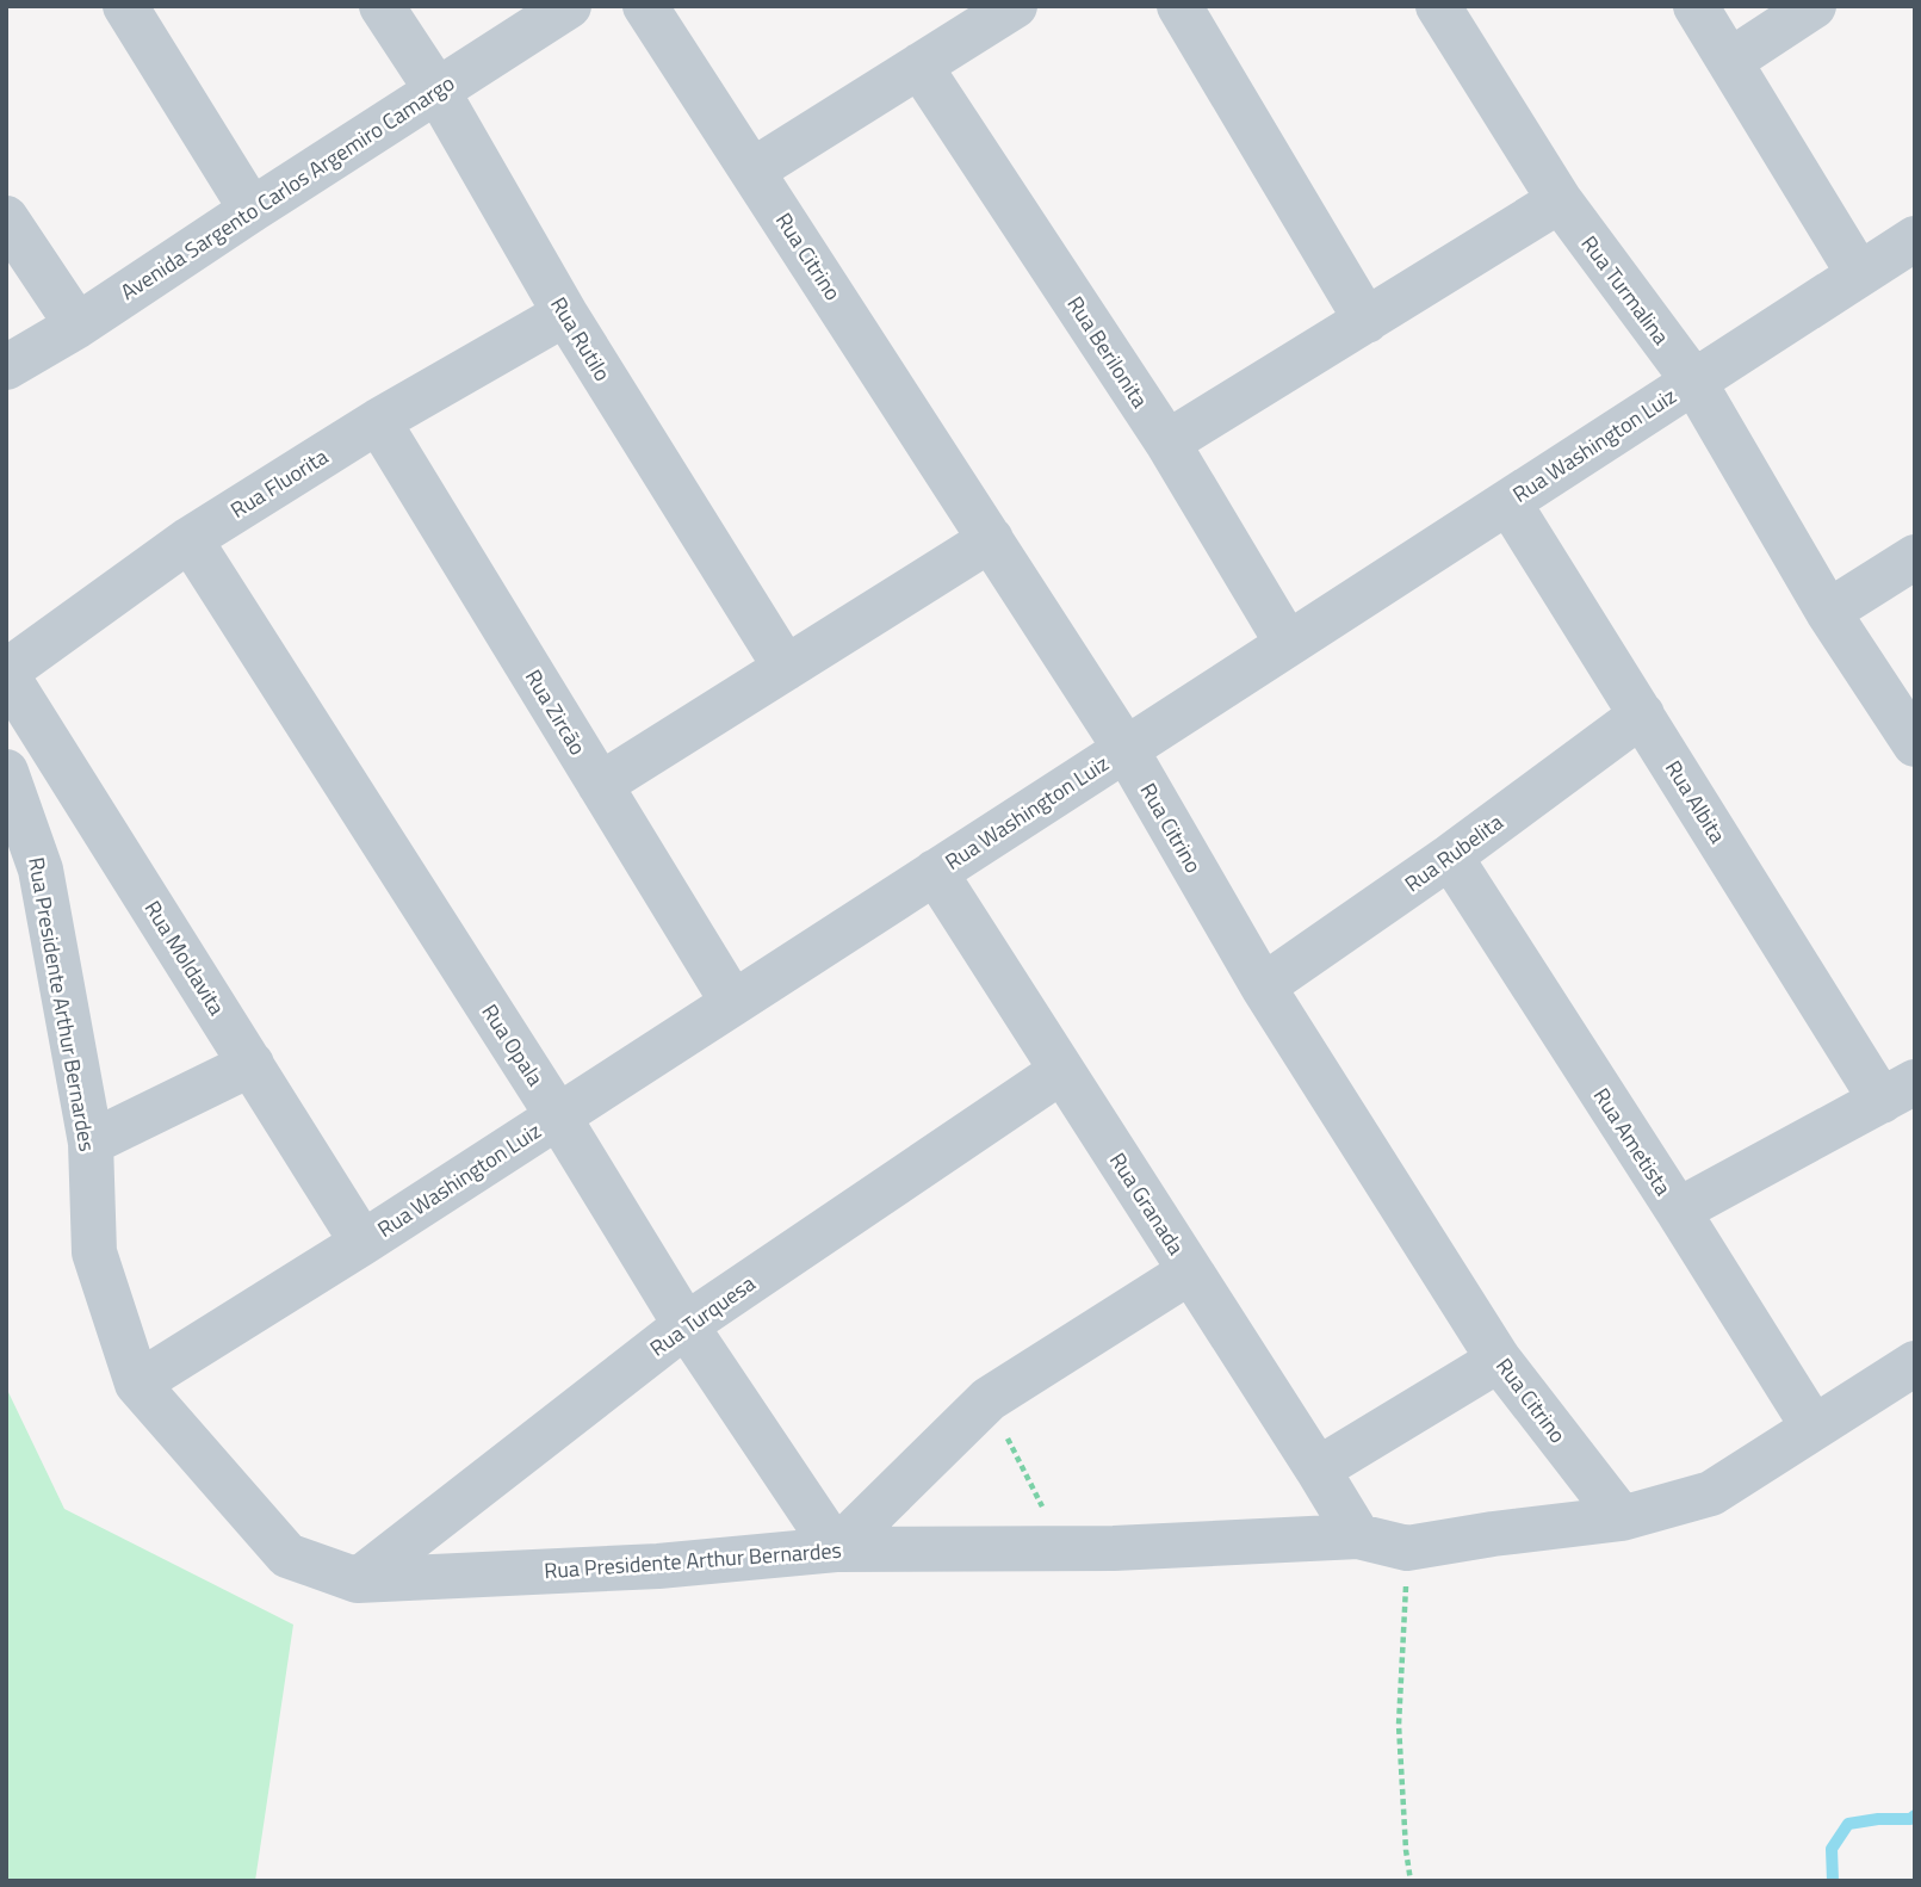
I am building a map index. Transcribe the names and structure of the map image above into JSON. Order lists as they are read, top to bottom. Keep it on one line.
{"streets":{"street":["Avenida Sargento Carlos Argemiro Camargo","Rua Citrino","Rua Turmalina","Rua Rutilo","Rua Berilonita","Rua Washington Luiz","Rua Fluorita","Rua Zircão","Rua Albita","Rua Rubelita","Rua Moldavita","Rua Presidente Arthur Bernardes","Rua Opala","Rua Ametista","Rua Granada","Rua Turquesa"]},"crossings":[["Avenida Sargento Carlos Argemiro Camargo","Rua Rutilo"],["Rua Citrino","Rua Washington Luiz"],["Rua Citrino","Rua Rubelita"],["Rua Citrino","Rua Presidente Arthur Bernardes"],["Rua Turmalina","Rua Washington Luiz"],["Rua Rutilo","Rua Fluorita"],["Rua Berilonita","Rua Washington Luiz"],["Rua Washington Luiz","Rua Zircão"],["Rua Washington Luiz","Rua Albita"],["Rua Washington Luiz","Rua Moldavita"],["Rua Washington Luiz","Rua Presidente Arthur Bernardes"],["Rua Washington Luiz","Rua Opala"],["Rua Washington Luiz","Rua Granada"],["Rua Fluorita","Rua Zircão"],["Rua Fluorita","Rua Moldavita"],["Rua Fluorita","Rua Opala"],["Rua Albita","Rua Rubelita"],["Rua Rubelita","Rua Ametista"],["Rua Presidente Arthur Bernardes","Rua Opala"],["Rua Presidente Arthur Bernardes","Rua Ametista"],["Rua Presidente Arthur Bernardes","Rua Granada"],["Rua Presidente Arthur Bernardes","Rua Turquesa"],["Rua Opala","Rua Turquesa"],["Rua Granada","Rua Turquesa"]]}
